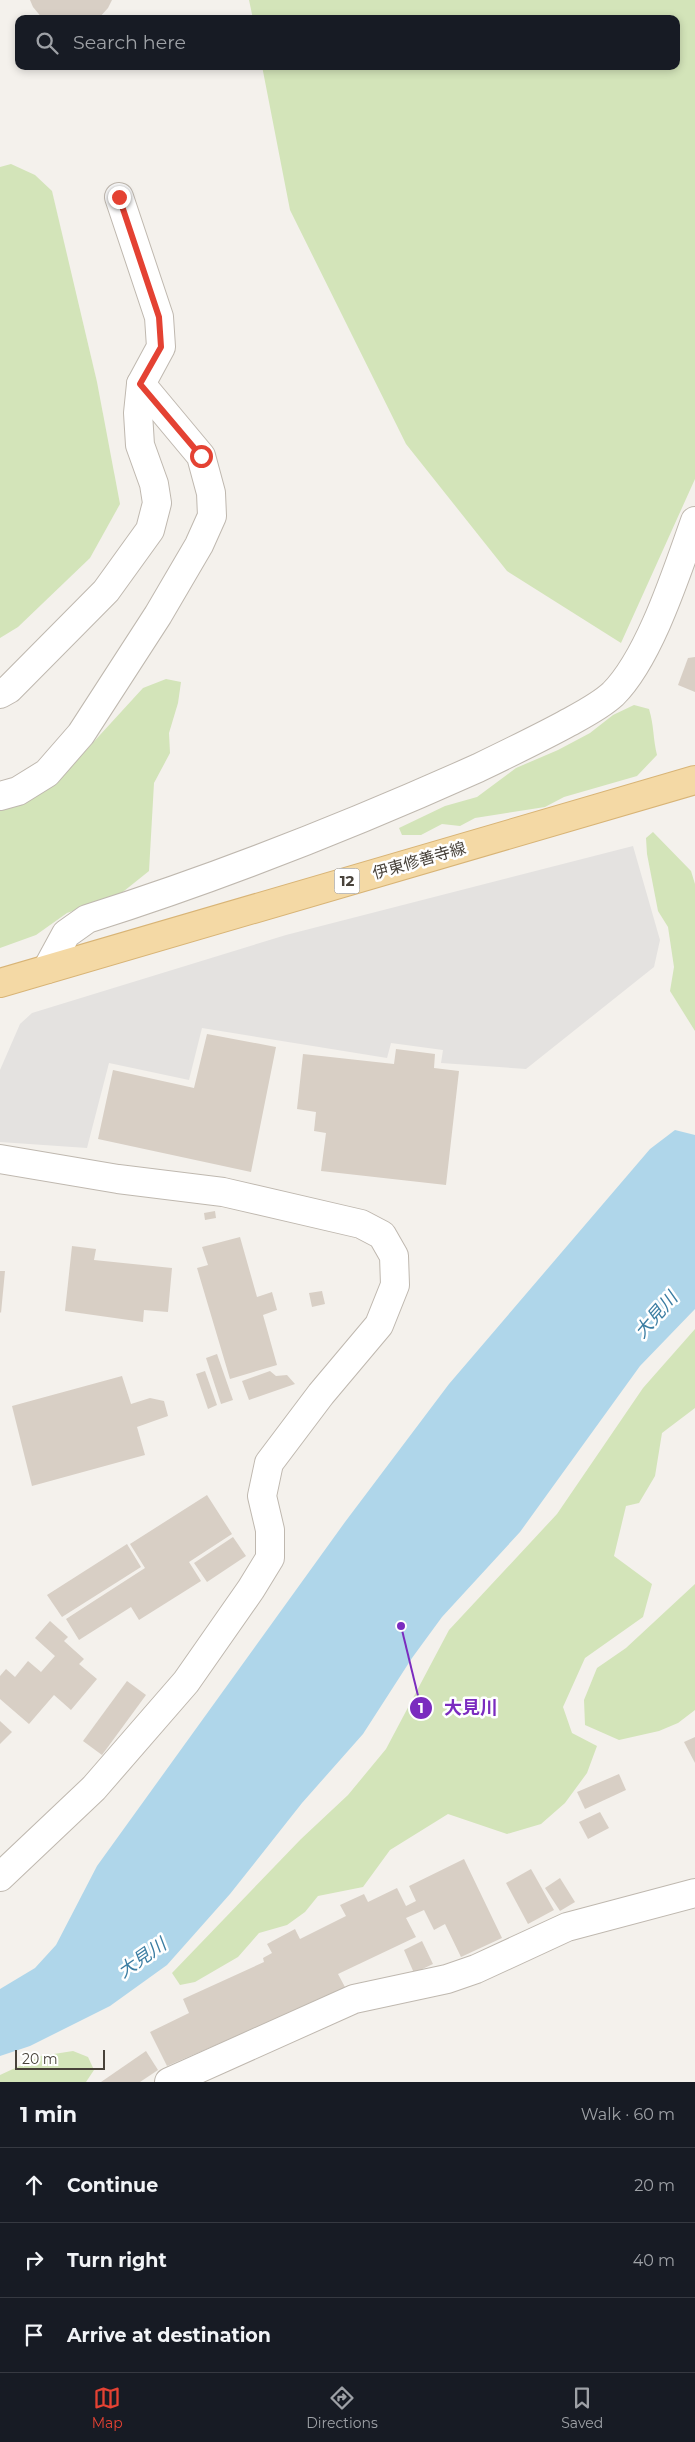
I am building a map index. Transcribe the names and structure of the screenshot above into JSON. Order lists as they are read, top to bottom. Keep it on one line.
{"streets":{"main road":["伊東修善寺線","12"]},"water":["大見川"],"places":["大見川"],"scale_bar":"20 m","page":{"search":"Search here","scale":"20 m","heading":["1 min","Walk · 60 m"],"list":[["Continue","20 m"],["Turn right","40 m"],"Arrive at destination"],"nav":["Map","Directions","Saved"]}}
